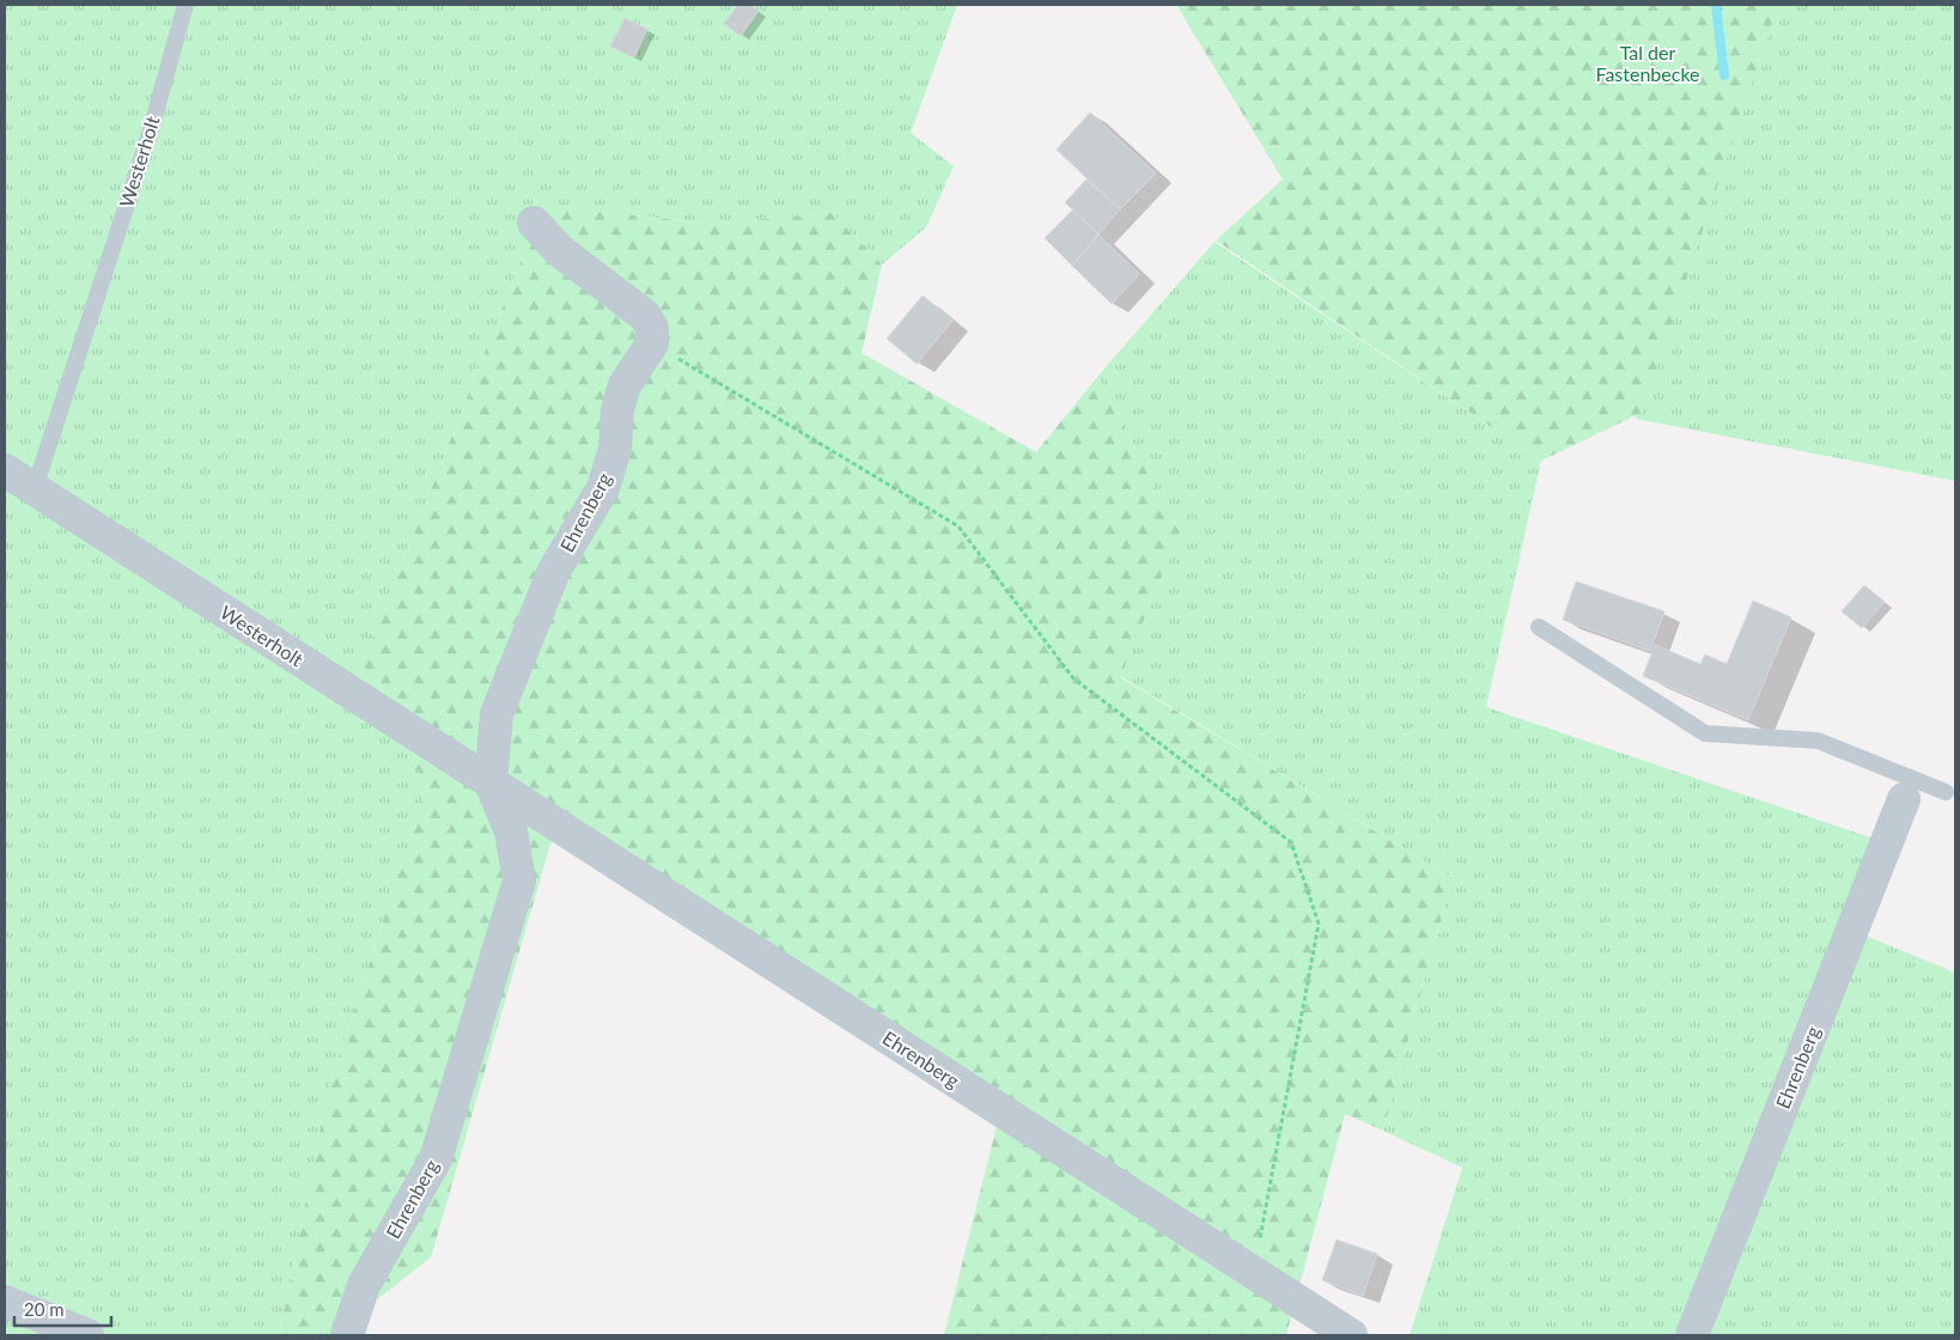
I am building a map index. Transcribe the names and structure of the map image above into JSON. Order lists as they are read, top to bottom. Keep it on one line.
{"streets":{"street":["Westerholt","Ehrenberg"]},"crossings":[["Westerholt","Ehrenberg"]],"parks":["Tal der Fastenbecke"],"scale_bar":"20 m"}
